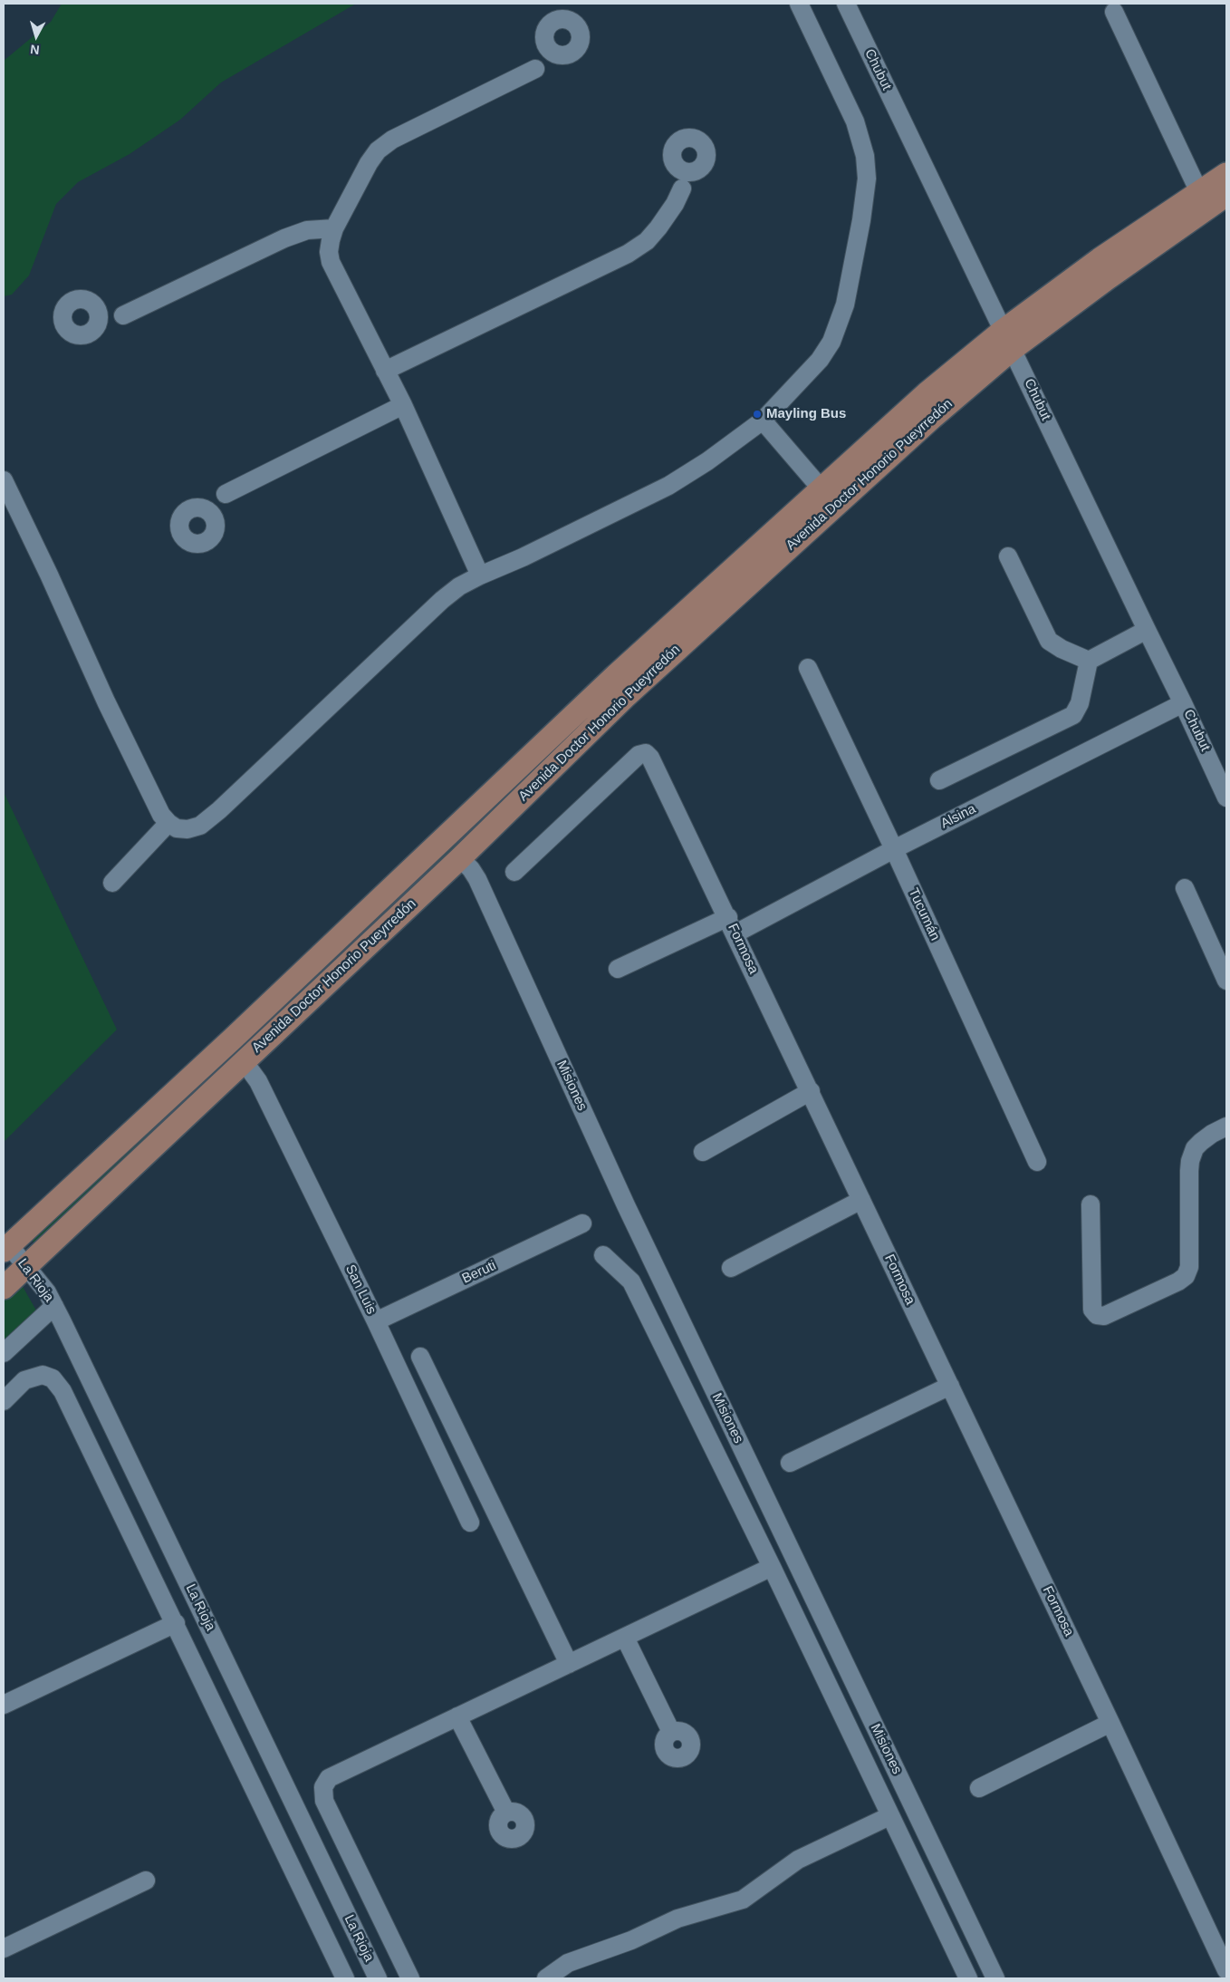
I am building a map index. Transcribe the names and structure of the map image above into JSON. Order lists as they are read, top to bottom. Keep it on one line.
{"streets":{"main road":["Avenida Doctor Honorio Pueyrredón"],"street":["Chubut","Alsina","Tucumán","Formosa","Misiones","Beruti","La Rioja","San Luis"]},"crossings":[["Chubut","Avenida Doctor Honorio Pueyrredón"],["Chubut","Alsina"],["Avenida Doctor Honorio Pueyrredón","Misiones"],["Avenida Doctor Honorio Pueyrredón","La Rioja"],["Avenida Doctor Honorio Pueyrredón","San Luis"],["Alsina","Tucumán"],["Alsina","Formosa"],["Beruti","San Luis"]],"places":["Mayling Bus"],"north":"bottom"}
